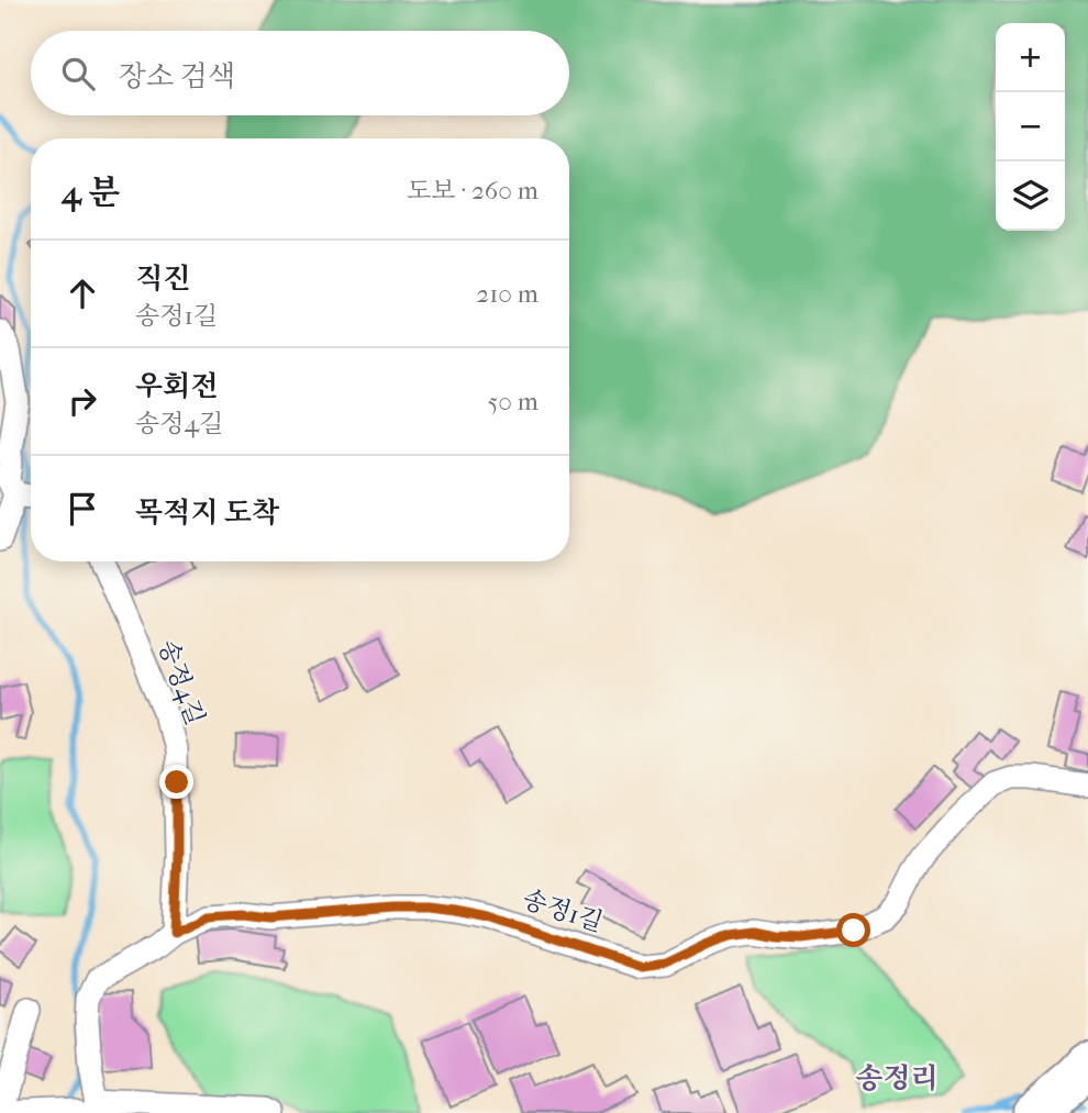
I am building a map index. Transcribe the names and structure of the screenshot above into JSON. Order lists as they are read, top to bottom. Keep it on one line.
{"streets":{"street":["송정4길","송정1길"]},"crossings":[["송정4길","송정1길"]],"districts":["송정리"],"page":{"map_buttons":["+","−"],"search":"장소 검색","heading":["4 분","도보 · 260 m"],"list":[["직진","송정1길","210 m"],["우회전","송정4길","50 m"],"목적지 도착"]}}
